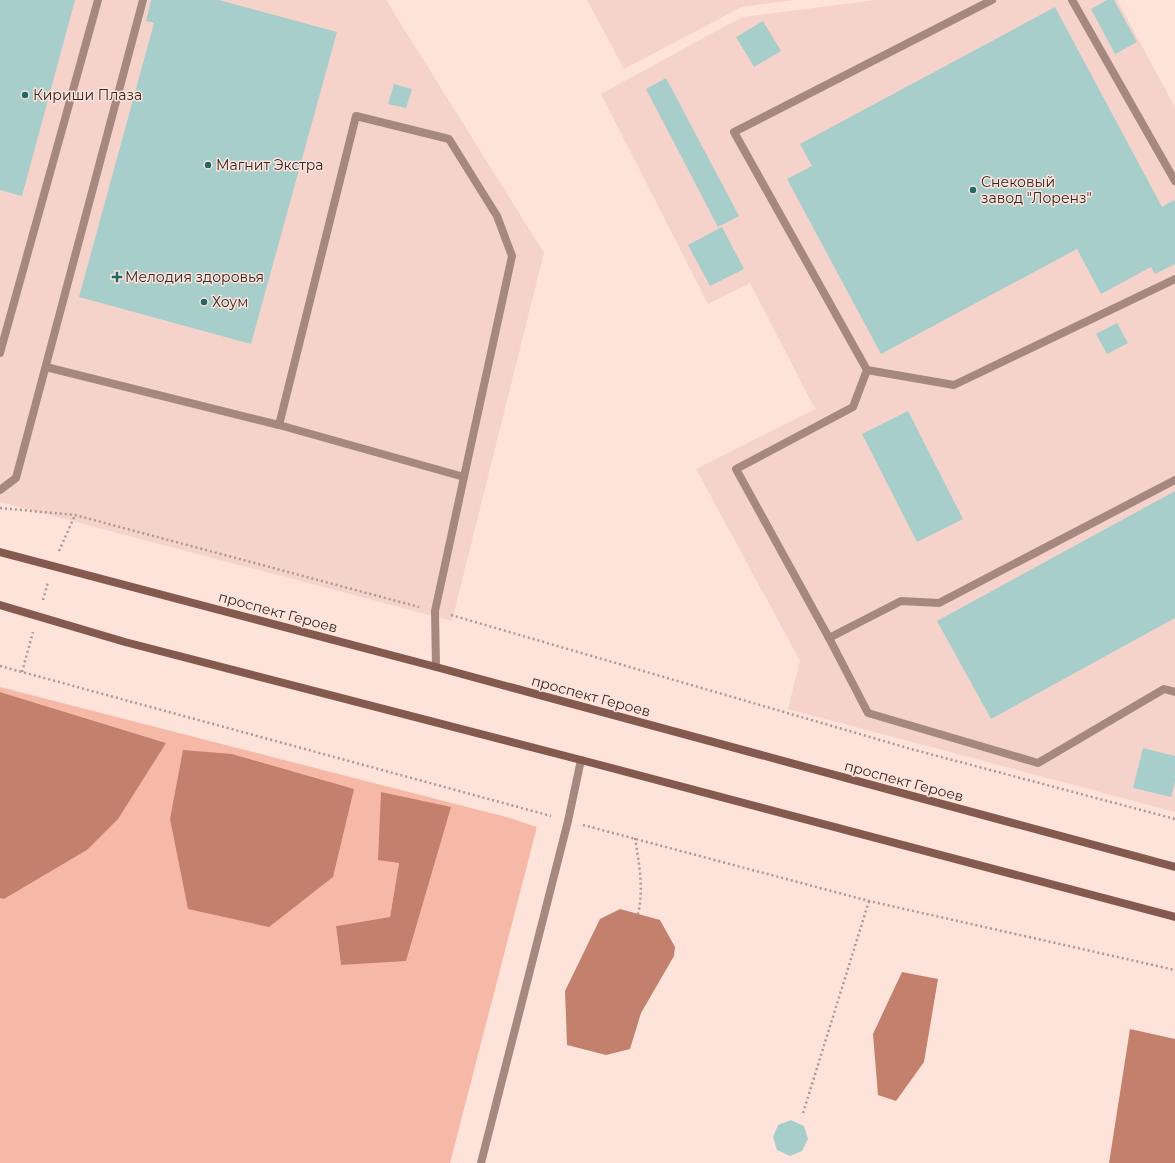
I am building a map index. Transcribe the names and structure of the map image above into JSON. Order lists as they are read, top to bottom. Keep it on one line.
{"streets":{"main road":["проспект Героев"]},"places":{"other":["Кириши Плаза","Магнит Экстра","Снековый завод \"Лоренз\"","Хоум"],"health":["Мелодия здоровья"]}}
